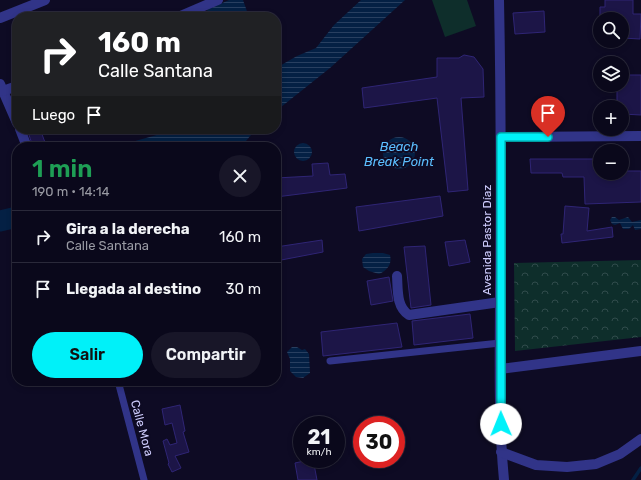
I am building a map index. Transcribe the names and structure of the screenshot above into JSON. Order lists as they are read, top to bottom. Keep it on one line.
{"streets":{"street":["Avenida Pastor Díaz"],"lane":["Calle Mora"]},"water":["Beach Break Point"],"page":{"map_buttons":["+","−"],"turn":["160 m","Calle Santana"],"then":"Luego","heading":["1 min","190 m · 14:14"],"list":[{"name":"Gira a la derecha","note":"Calle Santana","value":"160 m"},{"name":"Llegada al destino","value":"30 m"}],"buttons":["Salir","Compartir"],"speed":"21 km/h","limit":"30"}}
